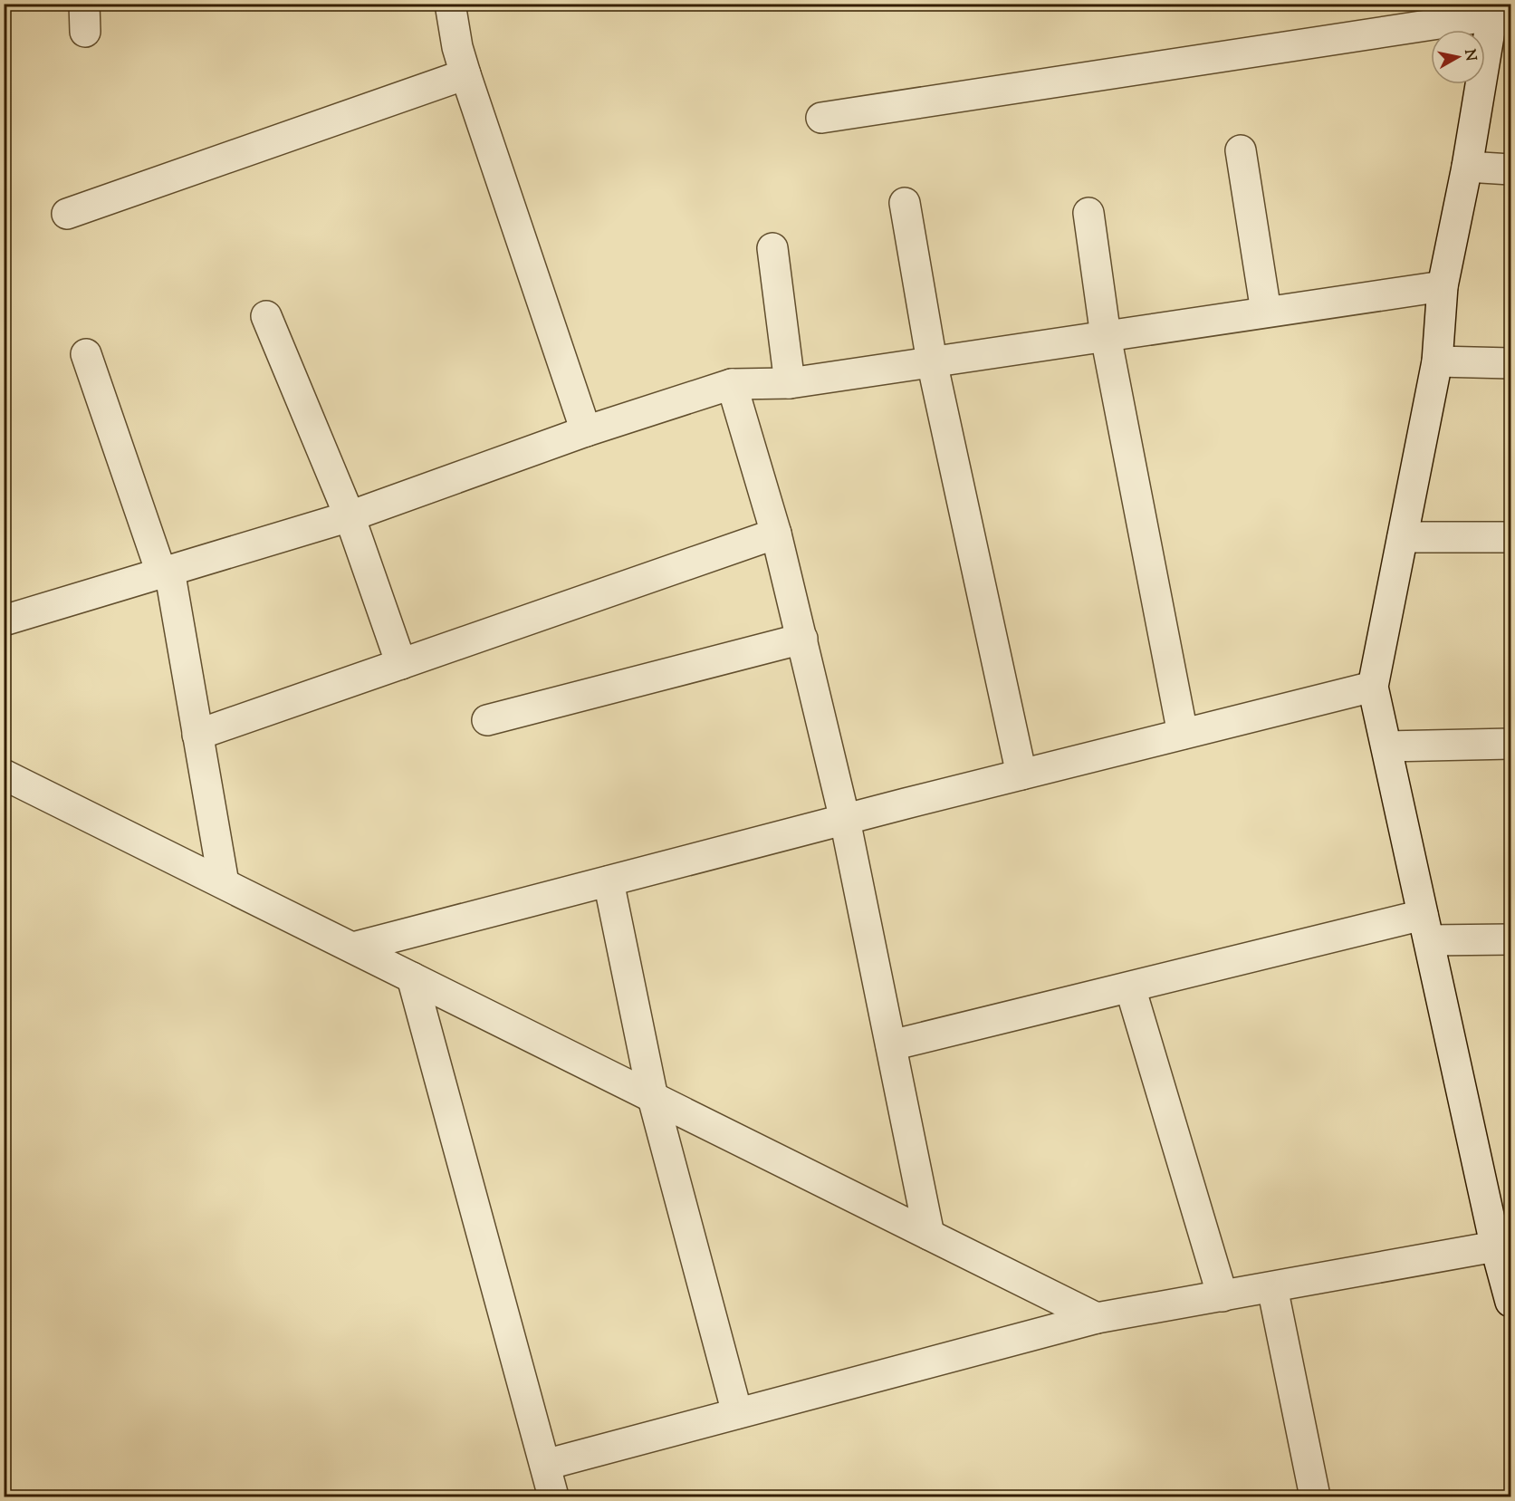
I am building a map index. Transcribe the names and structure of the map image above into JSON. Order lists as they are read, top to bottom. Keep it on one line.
{"north":"right"}
